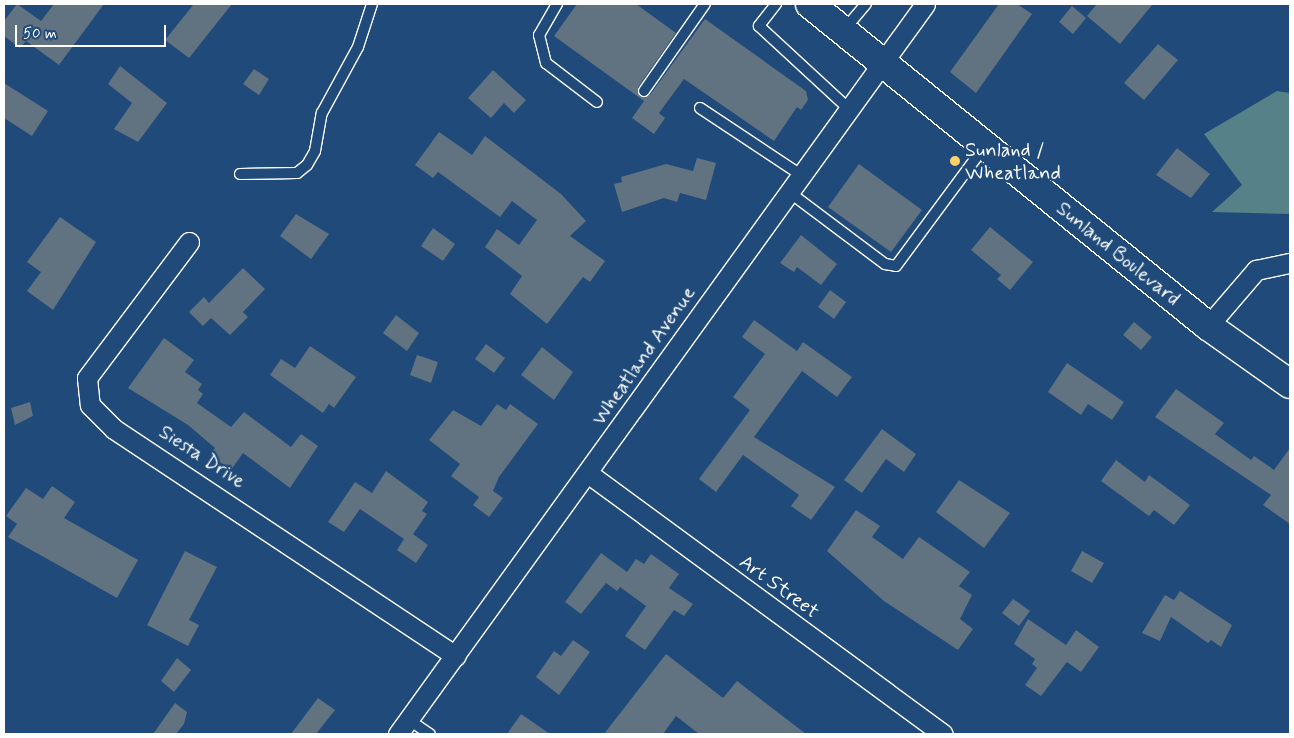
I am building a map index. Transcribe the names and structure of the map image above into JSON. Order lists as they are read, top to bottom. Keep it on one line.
{"streets":{"main road":["Sunland Boulevard"],"street":["Wheatland Avenue","Siesta Drive","Art Street"]},"crossings":[["Sunland Boulevard","Wheatland Avenue"],["Wheatland Avenue","Siesta Drive"],["Wheatland Avenue","Art Street"]],"places":["Sunland / Wheatland"],"scale_bar":"50 m"}
